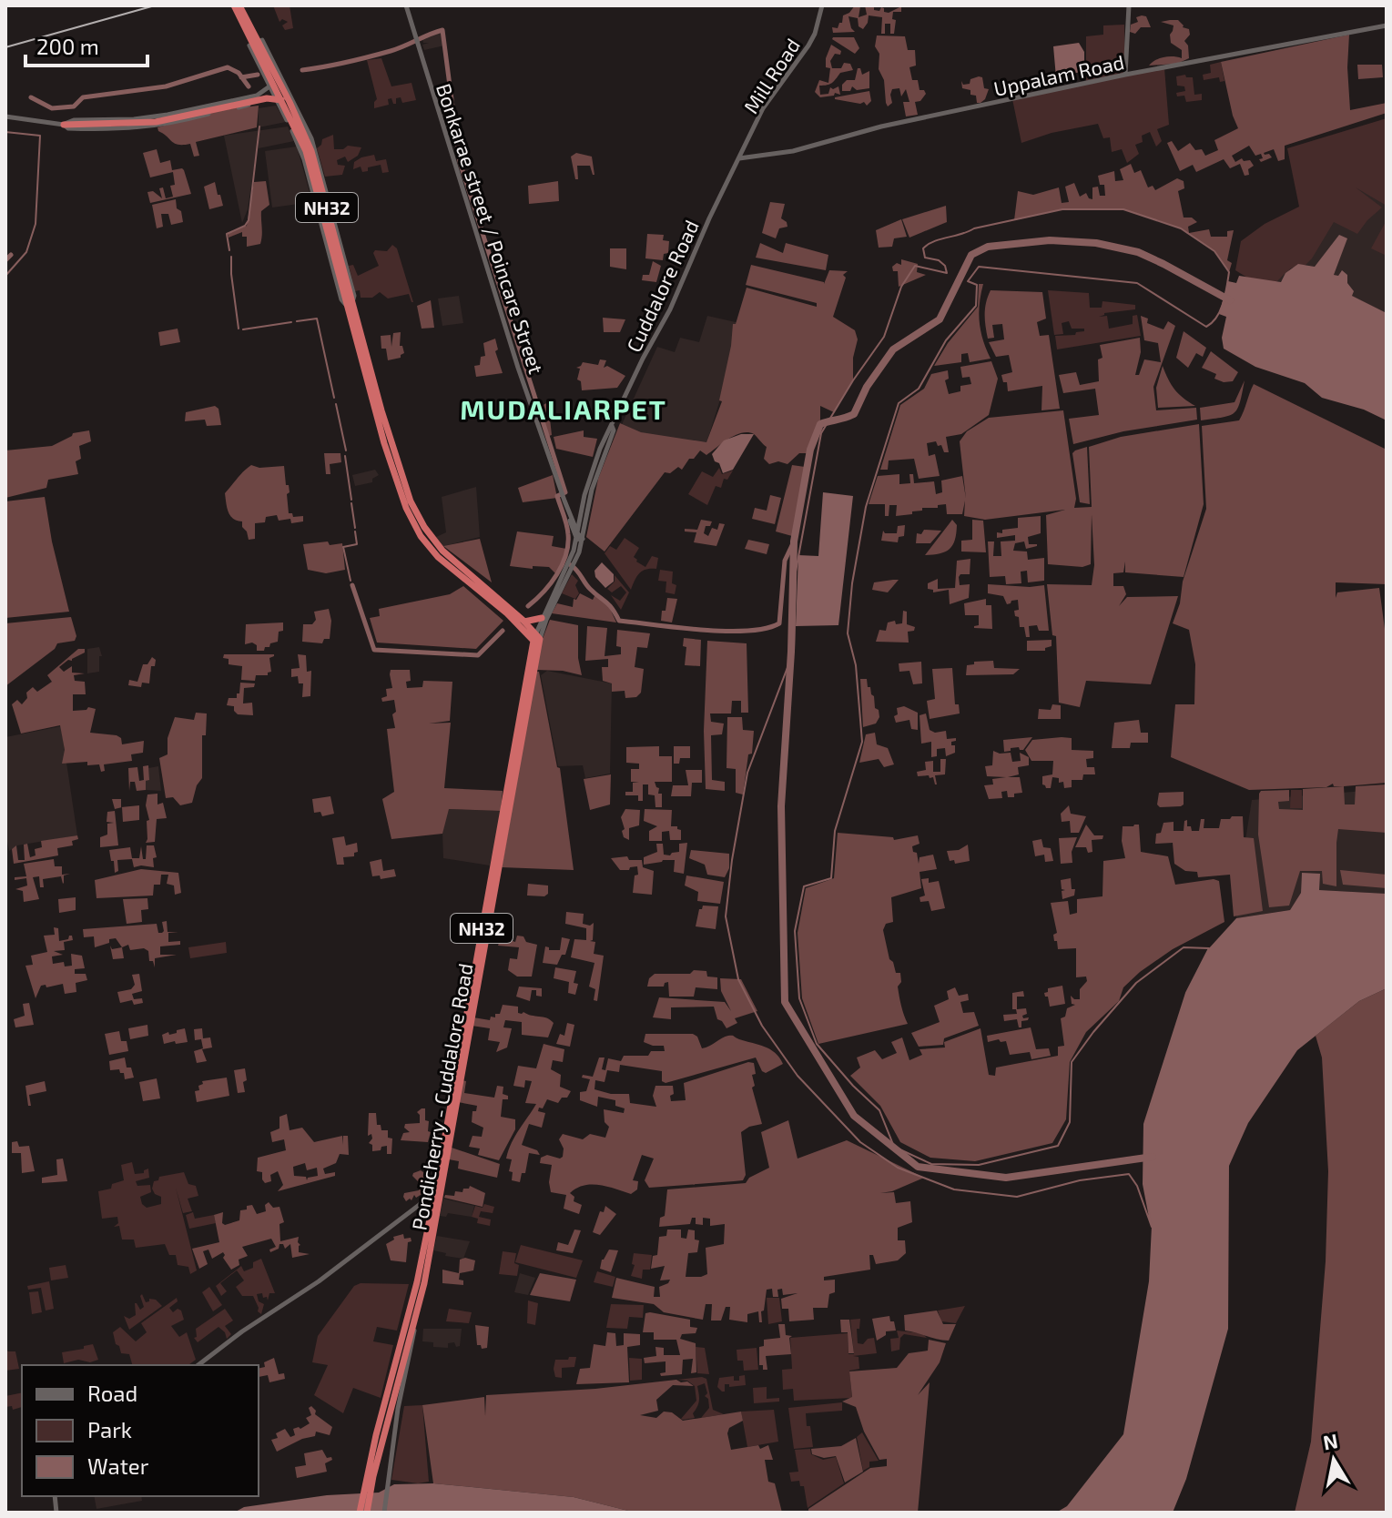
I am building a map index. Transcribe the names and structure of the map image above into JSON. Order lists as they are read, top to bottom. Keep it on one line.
{"streets":{"highway":["NH32","Pondicherry - Cuddalore Road"],"street":["Uppalam Road","Mill Road","Bonkarae street / Poincare Street","Cuddalore Road"]},"crossings":[["Uppalam Road","Mill Road"],["Uppalam Road","Cuddalore Road"],["Mill Road","Cuddalore Road"],["NH32","Cuddalore Road"],["NH32","Pondicherry - Cuddalore Road"],["Bonkarae street / Poincare Street","Cuddalore Road"],["Cuddalore Road","Pondicherry - Cuddalore Road"]],"districts":["MUDALIARPET"],"legend":["Road","Park","Water"],"scale_bar":"200 m","north":"top"}
